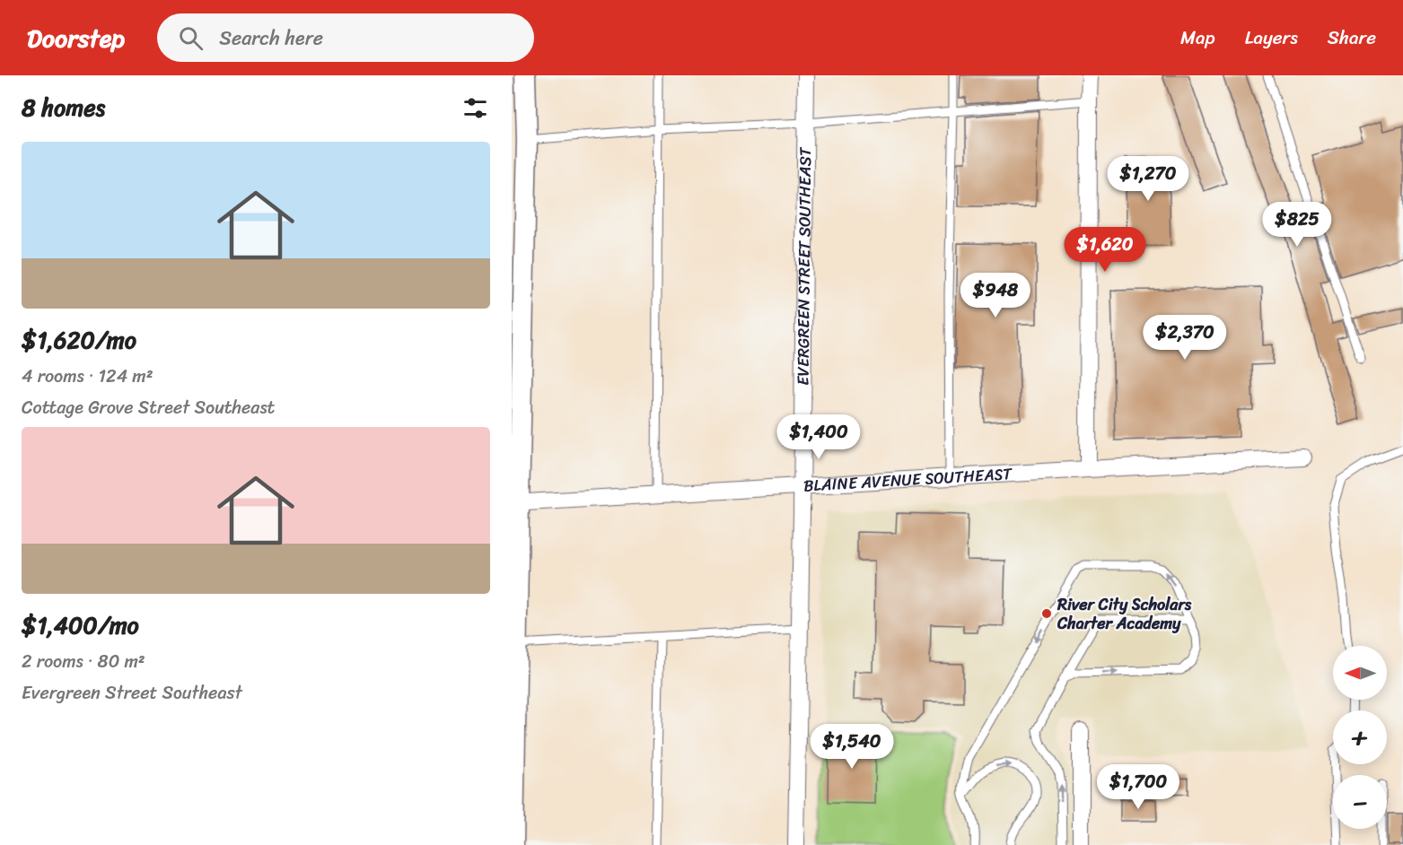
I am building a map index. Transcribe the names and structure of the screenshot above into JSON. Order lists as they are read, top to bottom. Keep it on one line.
{"streets":{"street":["EVERGREEN STREET SOUTHEAST","BLAINE AVENUE SOUTHEAST"]},"crossings":[["EVERGREEN STREET SOUTHEAST","BLAINE AVENUE SOUTHEAST"]],"places":["River City Scholars Charter Academy"],"north":"left","page":{"header":"Doorstep","search":"Search here","nav":["Map","Layers","Share"],"heading":"8 homes","list":[{"name":"$1,620/mo","note":"4 rooms · 124 m² · Cottage Grove Street Southeast"},{"name":"$1,400/mo","note":"2 rooms · 80 m² · Evergreen Street Southeast"}],"price":["$1,270","$825","$1,620","$948","$2,370","$1,400","$1,540","$1,700"],"map_buttons":["+","−"]}}
